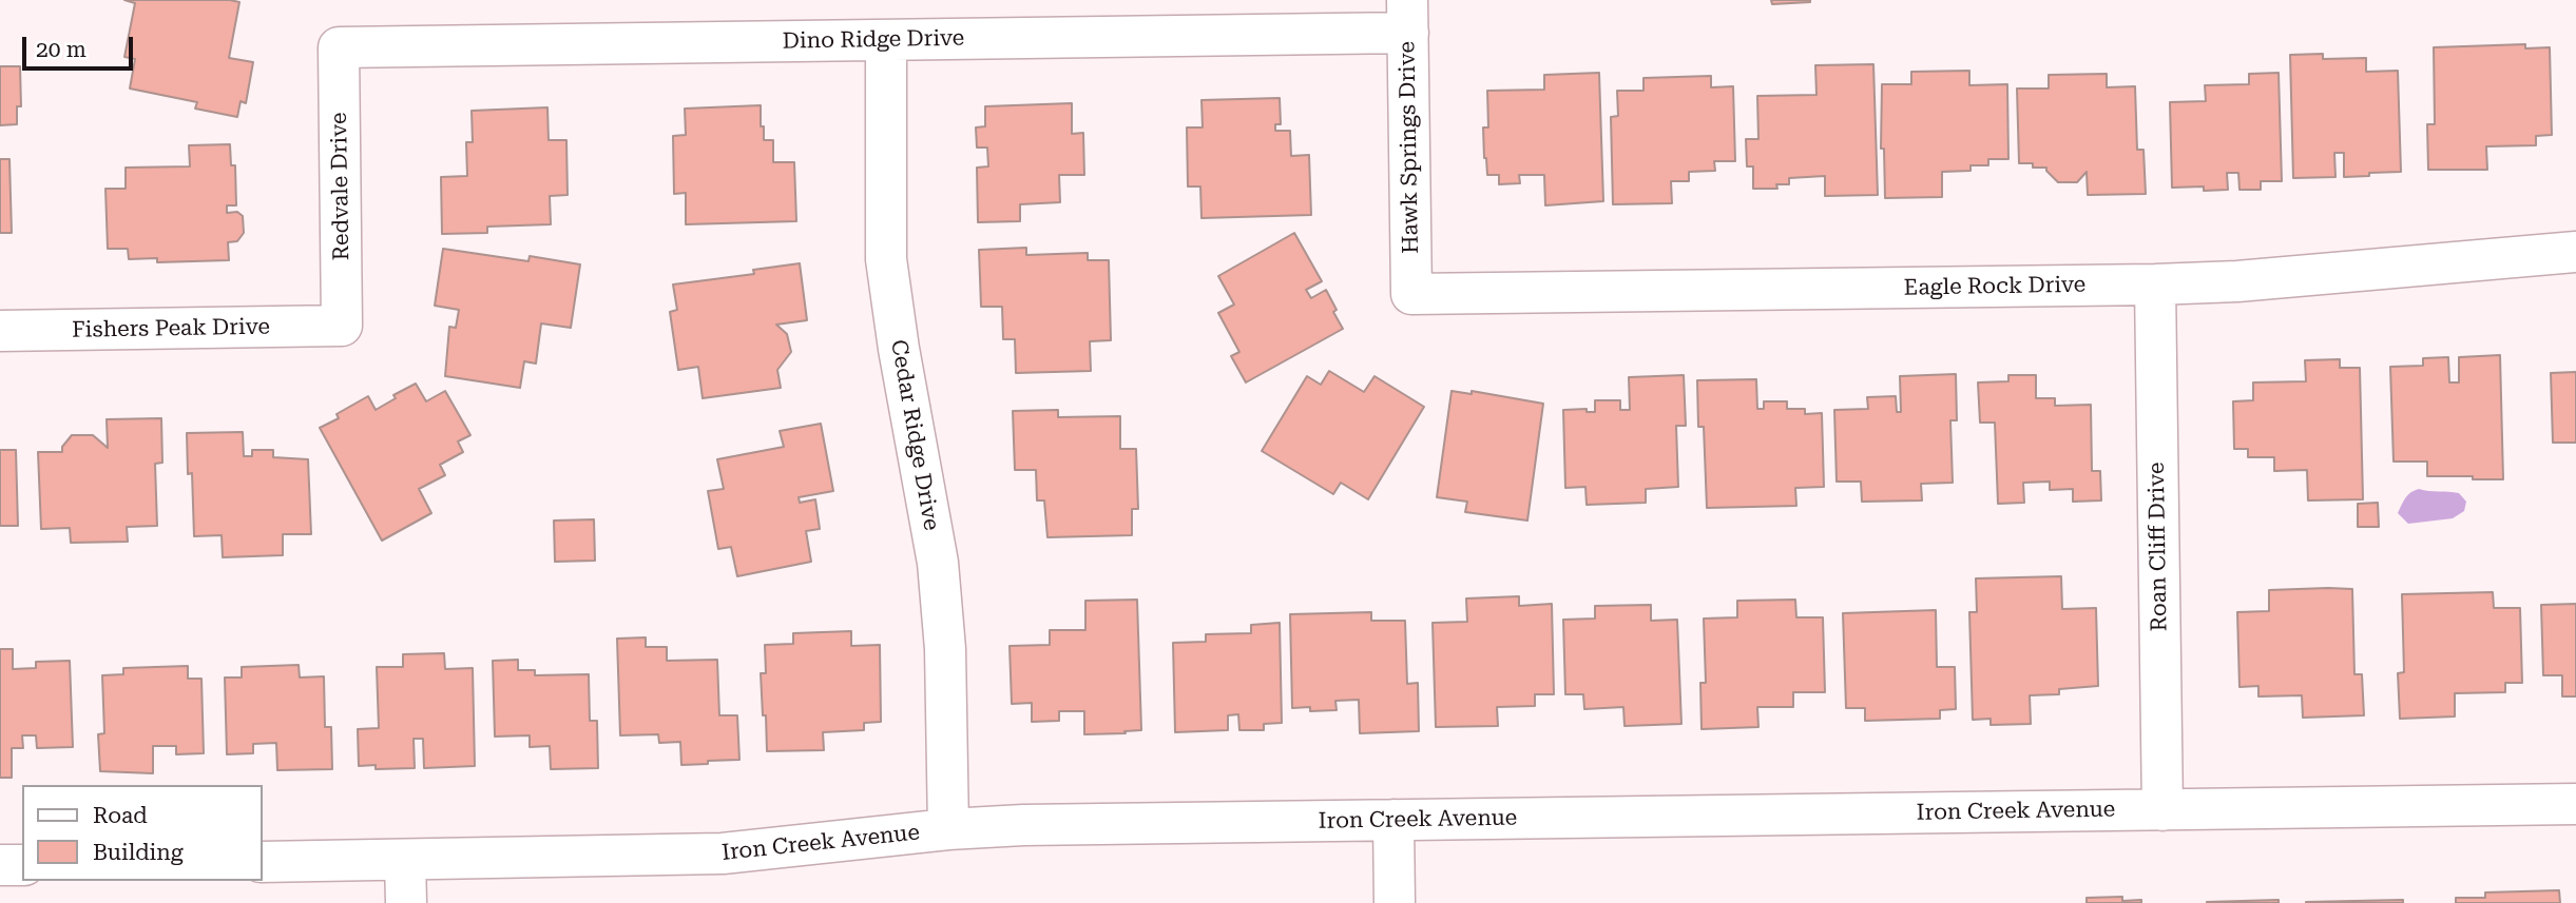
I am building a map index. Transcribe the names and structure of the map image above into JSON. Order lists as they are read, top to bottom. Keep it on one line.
{"streets":{"street":["Dino Ridge Drive","Hawk Springs Drive","Redvale Drive","Eagle Rock Drive","Fishers Peak Drive","Cedar Ridge Drive","Roan Cliff Drive","Iron Creek Avenue"]},"crossings":[["Dino Ridge Drive","Hawk Springs Drive"],["Dino Ridge Drive","Redvale Drive"],["Dino Ridge Drive","Cedar Ridge Drive"],["Hawk Springs Drive","Eagle Rock Drive"],["Redvale Drive","Fishers Peak Drive"],["Eagle Rock Drive","Roan Cliff Drive"],["Cedar Ridge Drive","Iron Creek Avenue"],["Roan Cliff Drive","Iron Creek Avenue"]],"legend":["Road","Building"],"scale_bar":"20 m"}
